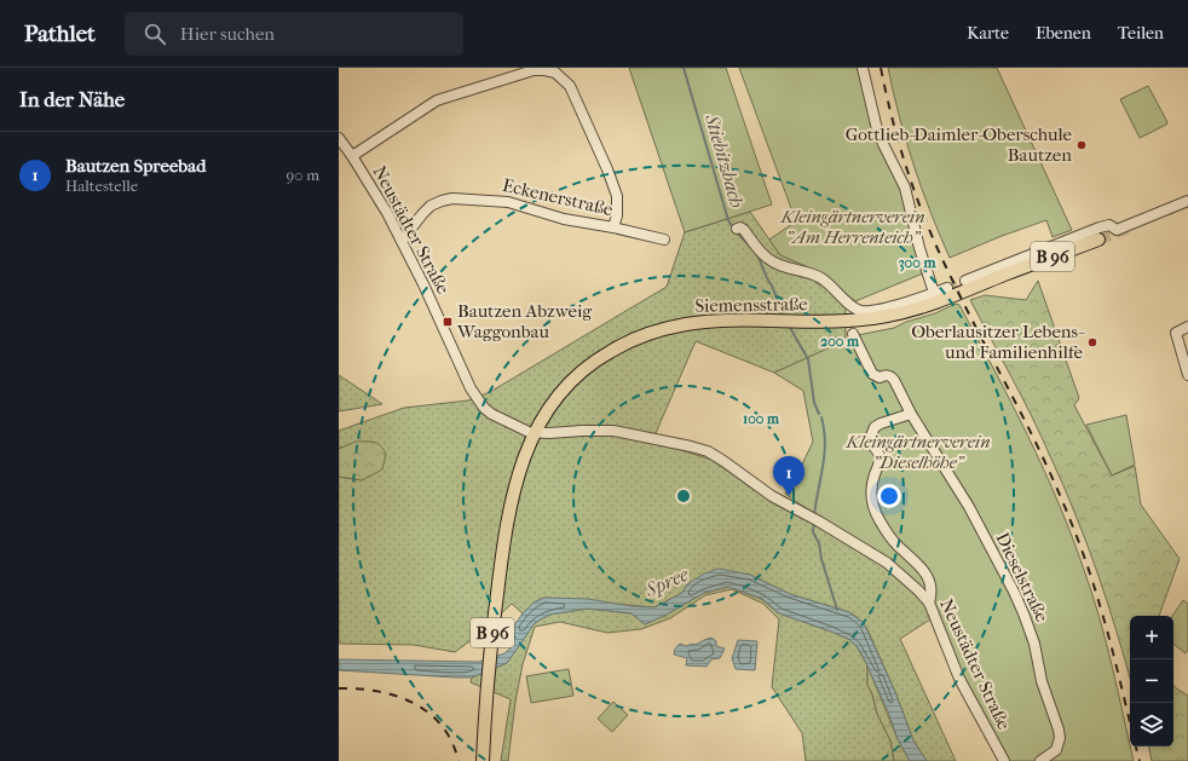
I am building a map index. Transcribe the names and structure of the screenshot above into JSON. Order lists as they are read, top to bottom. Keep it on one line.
{"streets":{"main road":["B 96","Siemensstraße"],"street":["Eckenerstraße","Neustädter Straße","Dieselstraße"]},"crossings":[["Eckenerstraße","Neustädter Straße"],["Neustädter Straße","Siemensstraße"]],"water":["Stiebitzbach","Spree"],"parks":["Kleingärtnerverein \"Am Herrenteich\"","Kleingärtnerverein \"Dieselhöhe\""],"places":{"other":["Gottlieb-Daimler-Oberschule Bautzen","Oberlausitzer Lebens- und Familienhilfe"],"transit":["Bautzen Abzweig Waggonbau"]},"page":{"header":"Pathlet","search":"Hier suchen","nav":["Karte","Ebenen","Teilen"],"heading":"In der Nähe","list":[{"mark":"1","name":"Bautzen Spreebad","note":"Haltestelle","value":"90 m"}],"pins":"1","map_buttons":["+","−"]},"rings":["300 m","200 m","100 m"]}
